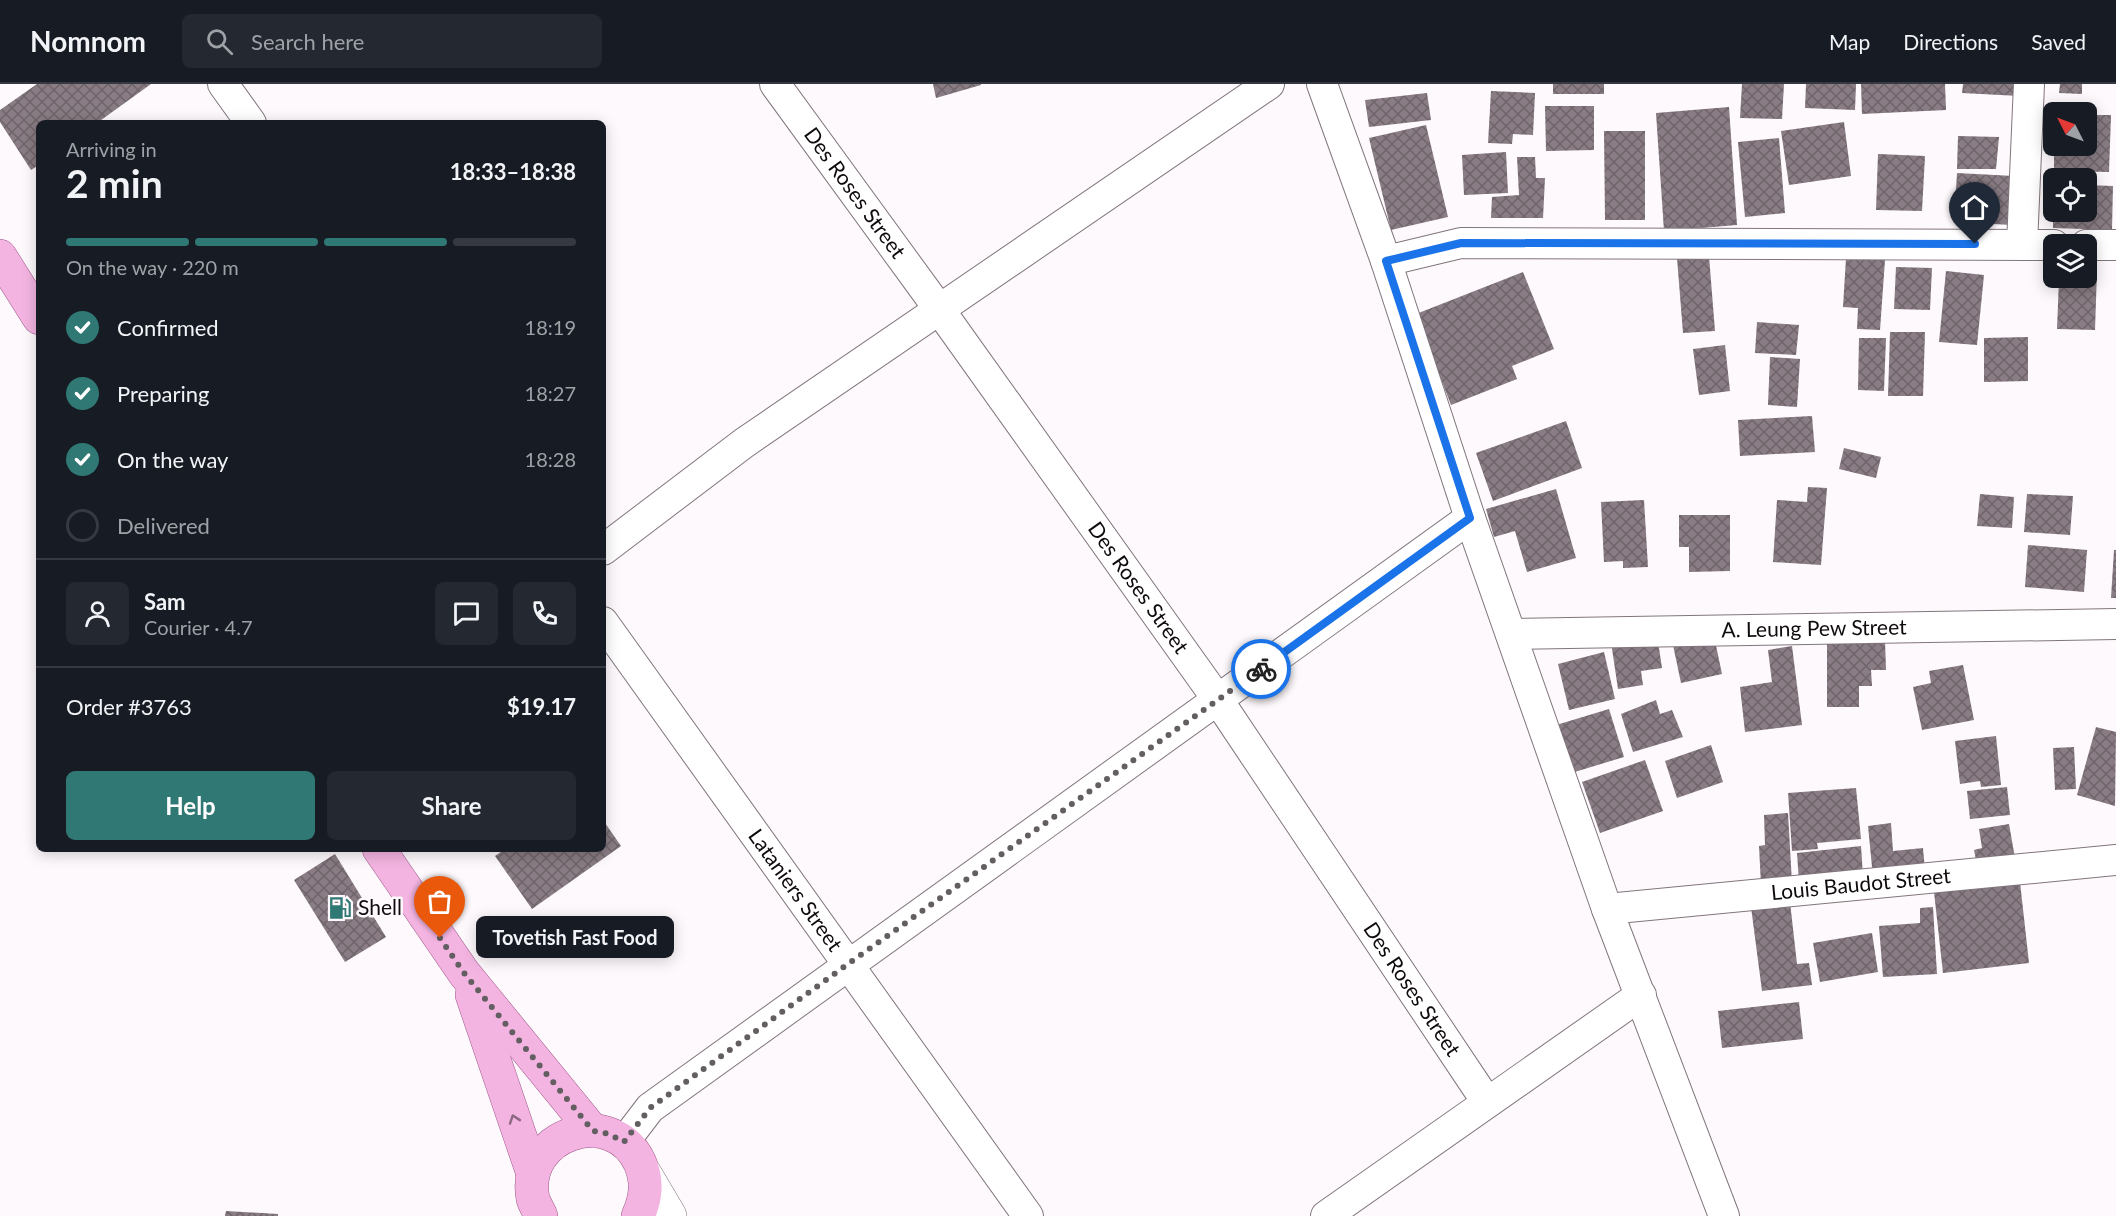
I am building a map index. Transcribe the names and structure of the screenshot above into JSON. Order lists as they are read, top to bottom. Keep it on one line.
{"streets":{"street":["Des Roses Street","A. Leung Pew Street","Louis Baudot Street","Lataniers Street"]},"places":{"fuel station":["Shell"],"other":["Tovetish Fast Food"]},"north":"top left","page":{"header":"Nomnom","search":"Search here","nav":["Map","Directions","Saved"],"heading":["2 min","Arriving in","18:33–18:38"],"panel":["Sam","Courier · 4.7","Order #3763","$19.17"],"bar":"On the way · 220 m","list":[["Confirmed","18:19"],["Preparing","18:27"],["On the way","18:28"],"Delivered"],"buttons":["Help","Share"],"bubble":"Tovetish Fast Food"}}
